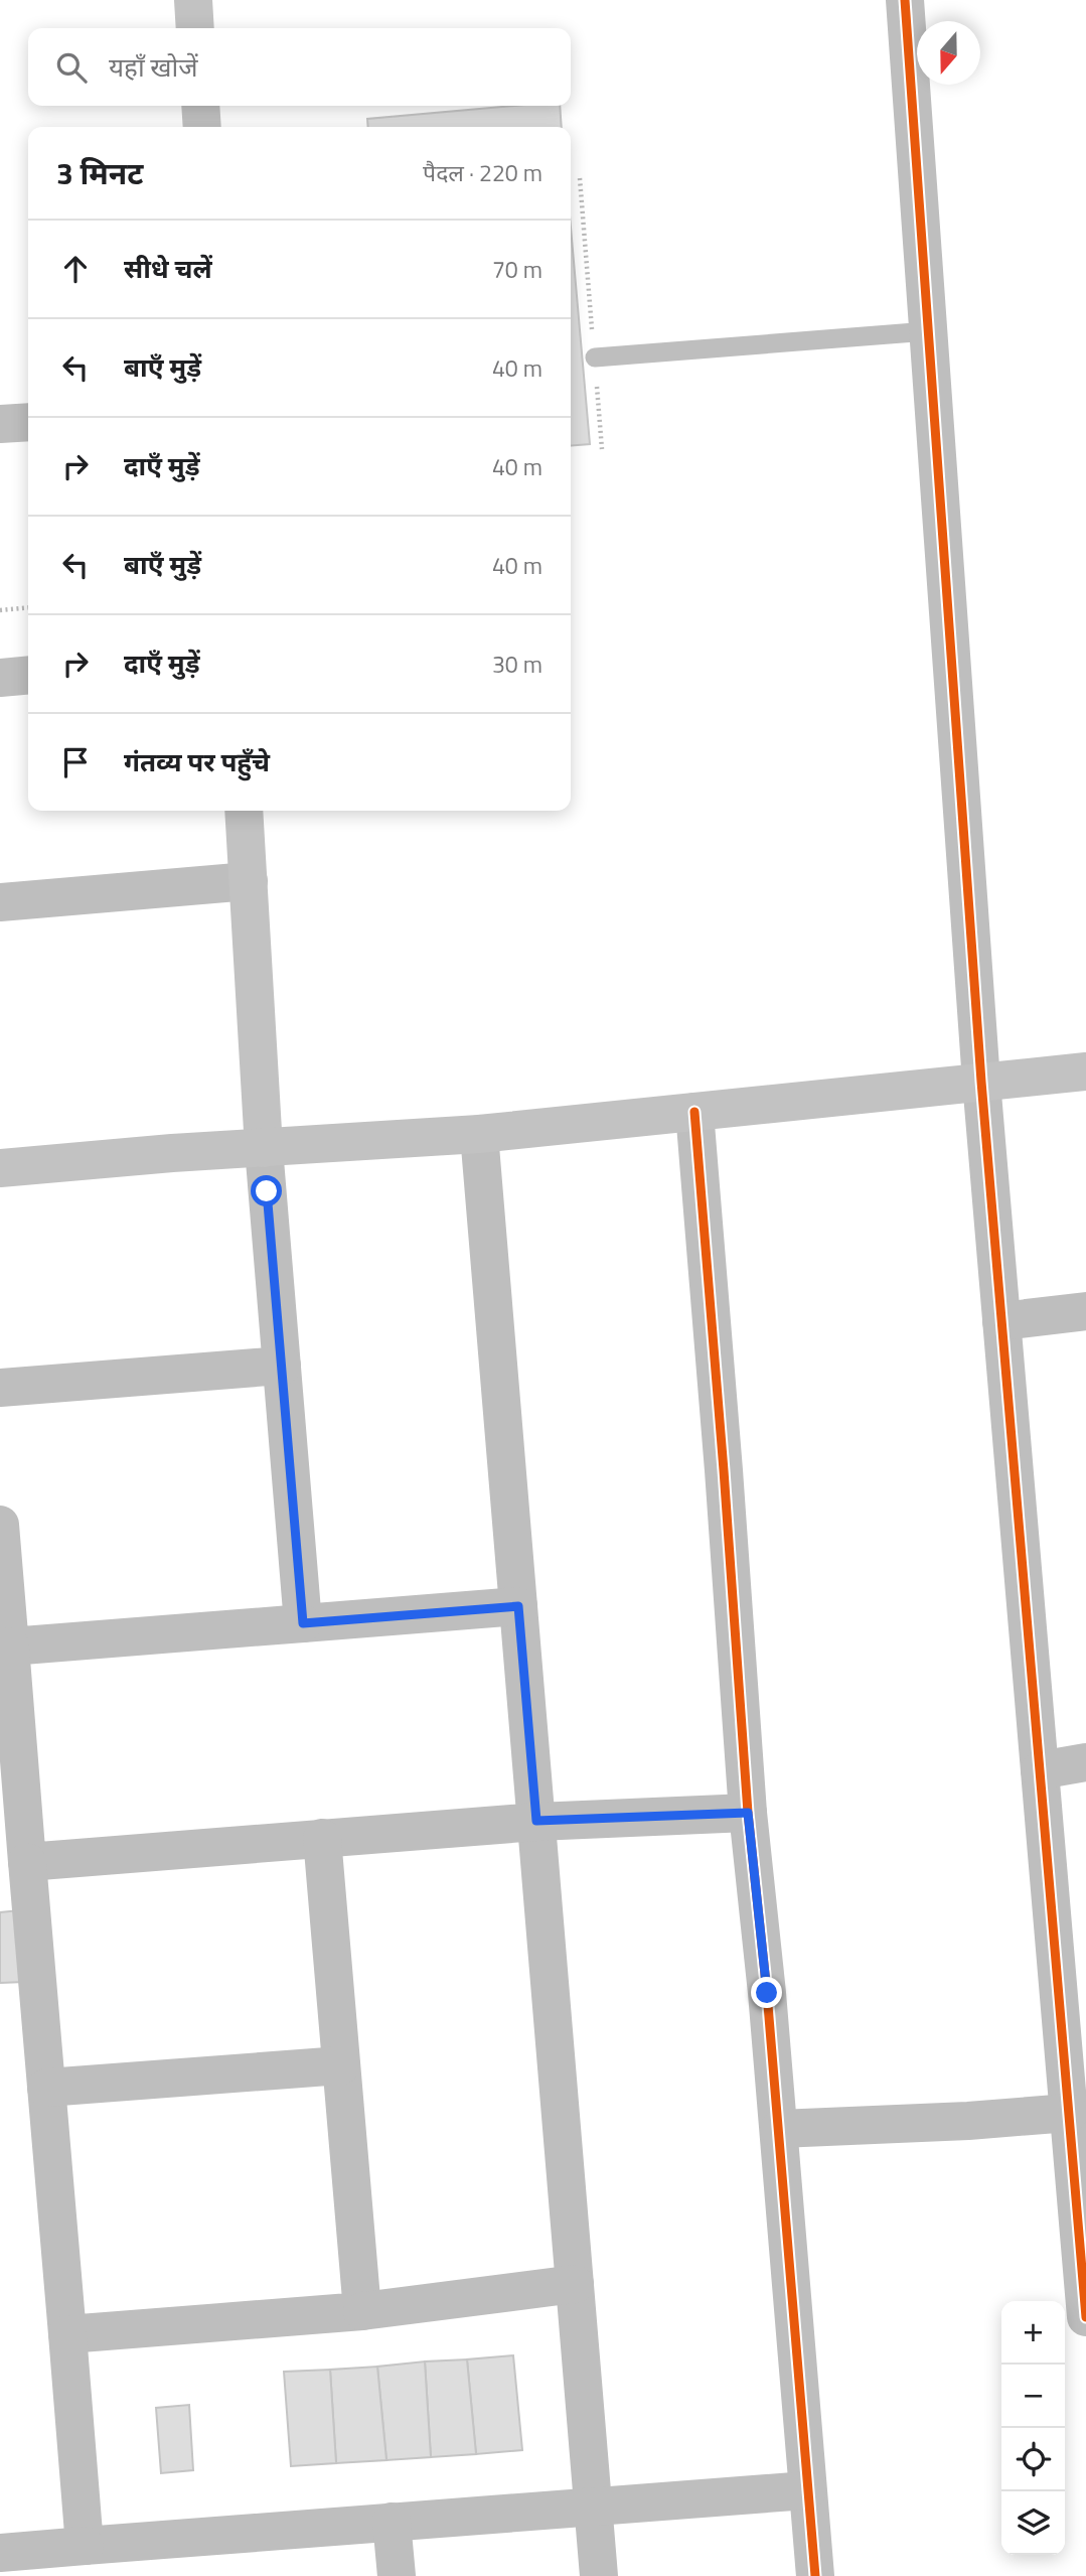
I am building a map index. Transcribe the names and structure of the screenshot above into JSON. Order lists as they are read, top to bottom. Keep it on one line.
{"north":"bottom","page":{"search":"यहाँ खोजें","heading":["3 मिनट","पैदल · 220 m"],"list":[["सीधे चलें","70 m"],["बाएँ मुड़ें","40 m"],["दाएँ मुड़ें","40 m"],["बाएँ मुड़ें","40 m"],["दाएँ मुड़ें","30 m"],"गंतव्य पर पहुँचे"],"map_buttons":["+","−"]}}
